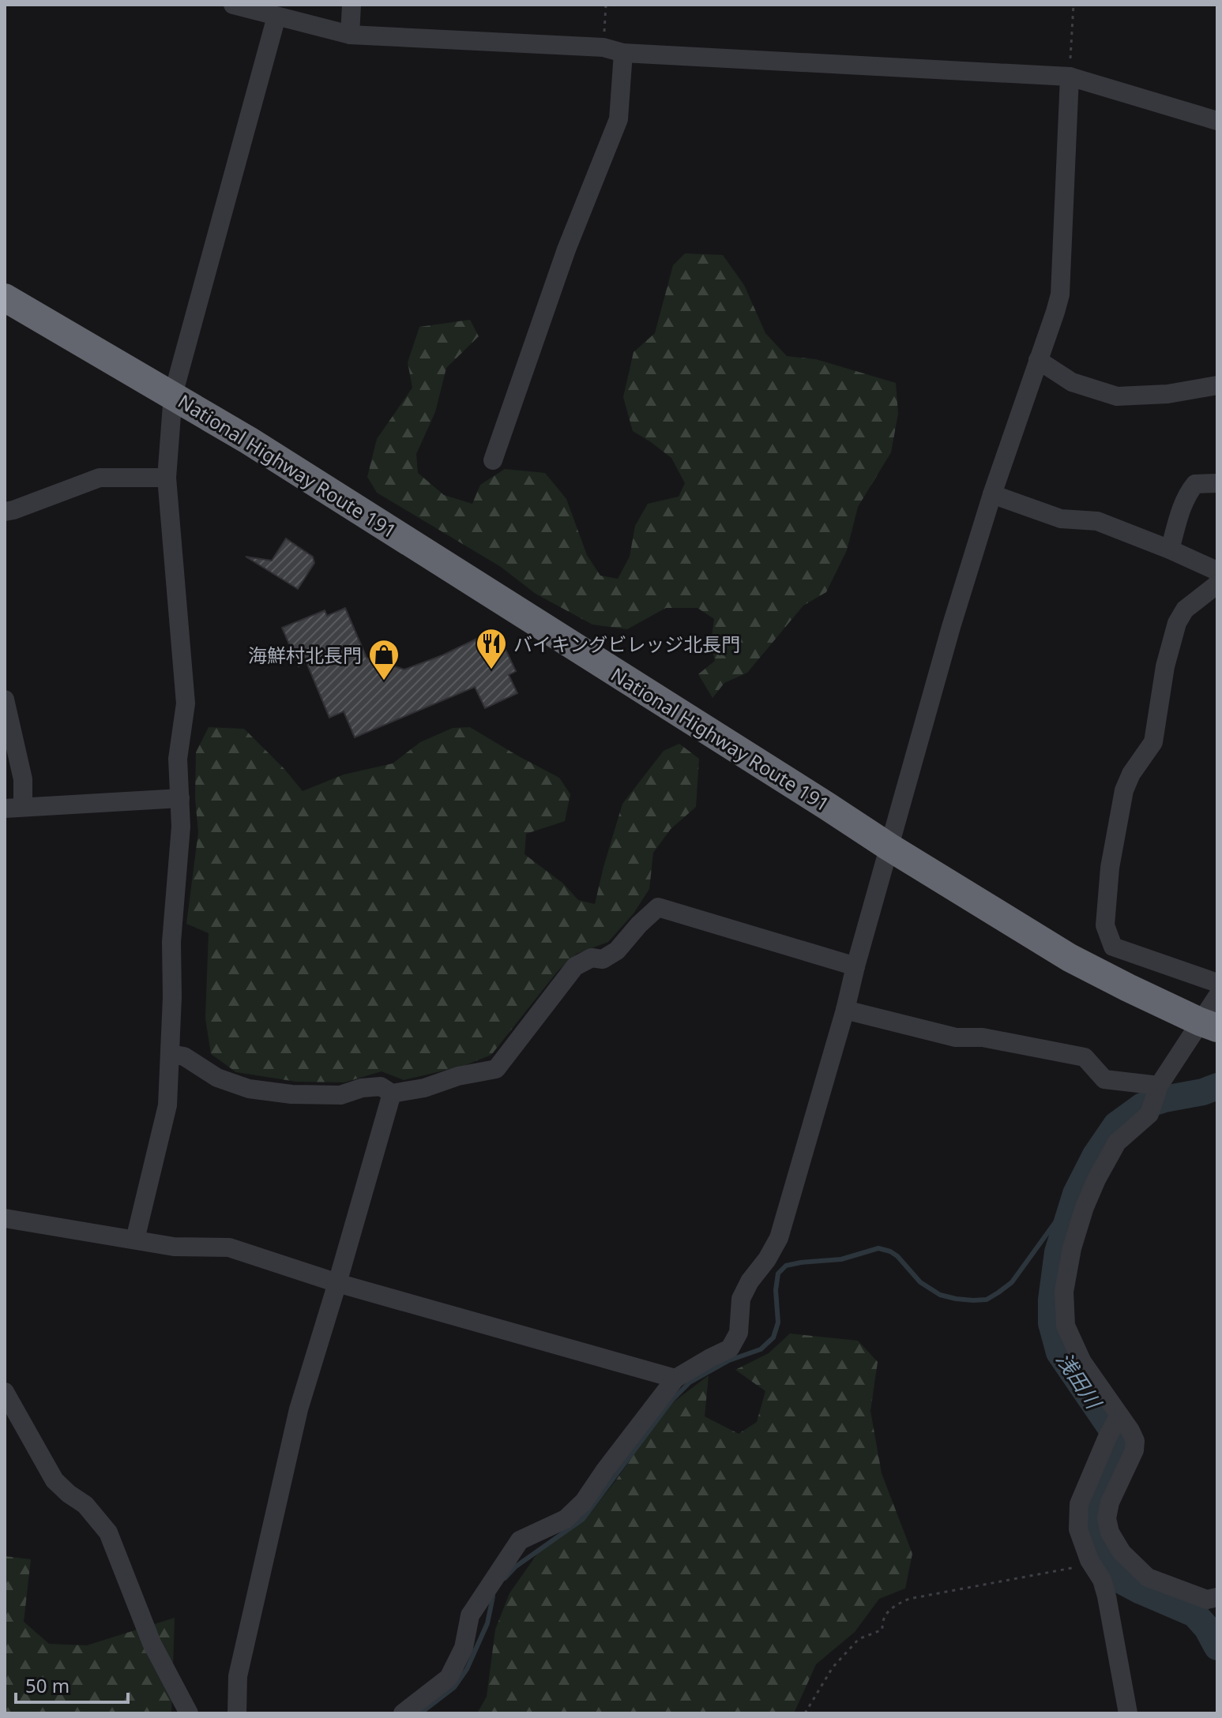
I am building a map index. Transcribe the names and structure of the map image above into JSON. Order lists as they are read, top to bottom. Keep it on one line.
{"streets":{"highway":["National Highway Route 191"]},"water":["浅田川"],"places":{"restaurant":["バイキングビレッジ北長門"],"shop":["海鮮村北長門"]},"scale_bar":"50 m"}
